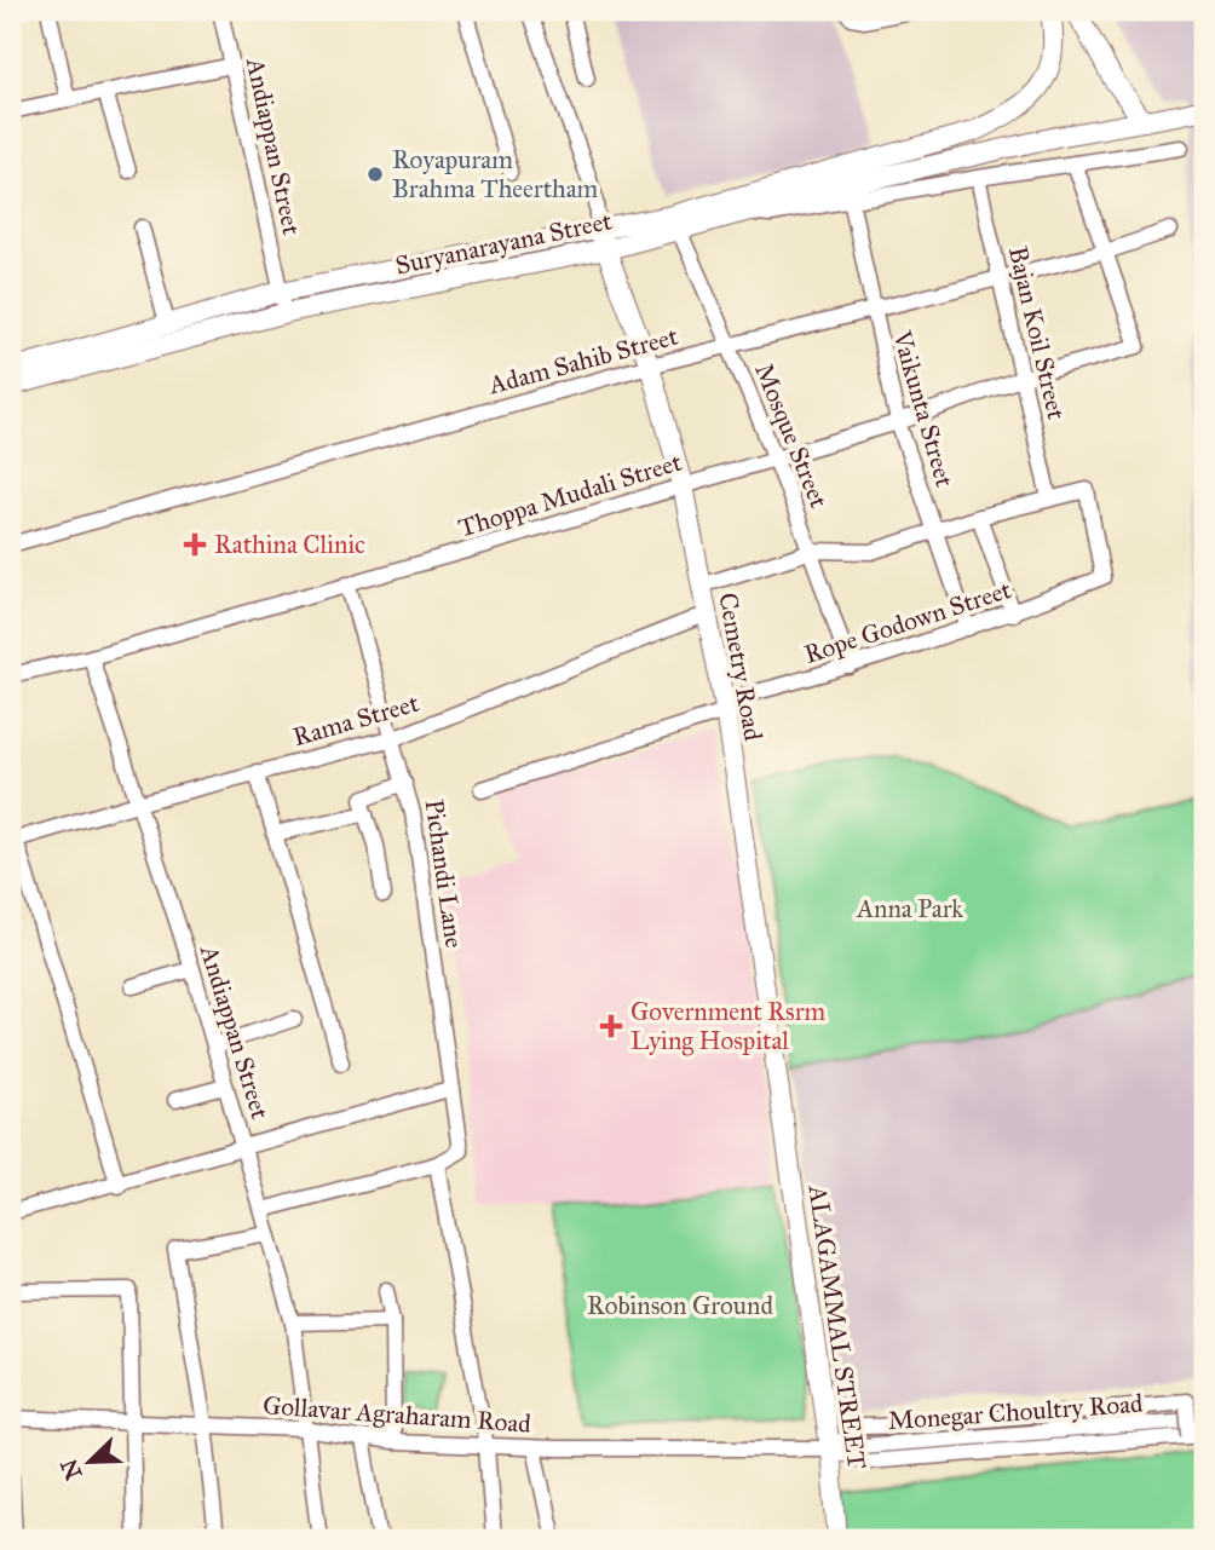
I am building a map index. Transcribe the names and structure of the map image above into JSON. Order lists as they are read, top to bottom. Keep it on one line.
{"streets":{"main road":["Suryanarayana Street","Cemetry Road","ALAGAMMAL STREET"],"street":["Andiappan Street","Bajan Koil Street","Adam Sahib Street","Vaikunta Street","Mosque Street","Thoppa Mudali Street","Rope Godown Street","Rama Street","Pichandi Lane","Monegar Choultry Road","Gollavar Agraharam Road"]},"crossings":[["Andiappan Street","Suryanarayana Street"],["Andiappan Street","Thoppa Mudali Street"],["Andiappan Street","Rama Street"],["Andiappan Street","Gollavar Agraharam Road"],["Suryanarayana Street","Mosque Street"],["Suryanarayana Street","Cemetry Road"],["Bajan Koil Street","Adam Sahib Street"],["Bajan Koil Street","Thoppa Mudali Street"],["Bajan Koil Street","Rope Godown Street"],["Adam Sahib Street","Vaikunta Street"],["Adam Sahib Street","Mosque Street"],["Adam Sahib Street","Thoppa Mudali Street"],["Adam Sahib Street","Cemetry Road"],["Vaikunta Street","Thoppa Mudali Street"],["Vaikunta Street","Rope Godown Street"],["Mosque Street","Thoppa Mudali Street"],["Mosque Street","Rope Godown Street"],["Thoppa Mudali Street","Cemetry Road"],["Thoppa Mudali Street","Pichandi Lane"],["Rope Godown Street","Cemetry Road"],["Cemetry Road","Rama Street"],["Cemetry Road","ALAGAMMAL STREET"],["Rama Street","Pichandi Lane"],["ALAGAMMAL STREET","Monegar Choultry Road"],["ALAGAMMAL STREET","Gollavar Agraharam Road"],["Monegar Choultry Road","Gollavar Agraharam Road"]],"parks":["Anna Park","Robinson Ground"],"places":{"other":["Royapuram Brahma Theertham"],"health":["Rathina Clinic","Government Rsrm Lying Hospital"]},"north":"bottom left"}
